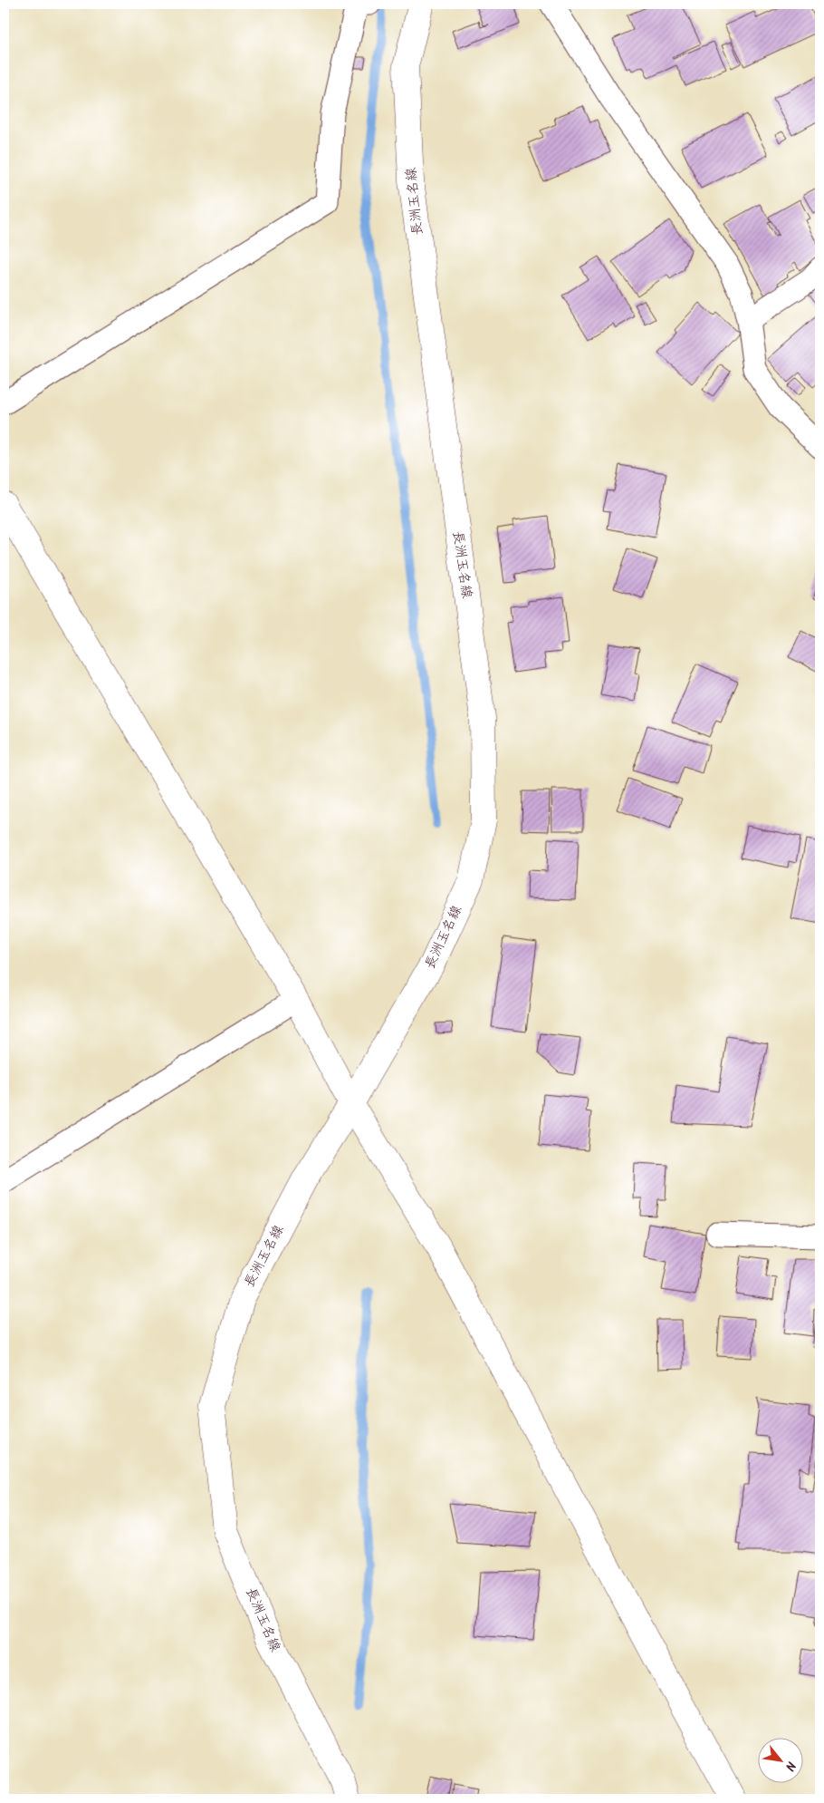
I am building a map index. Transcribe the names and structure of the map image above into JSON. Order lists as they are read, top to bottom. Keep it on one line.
{"streets":{"main road":["長洲玉名線"]},"north":"bottom right"}
